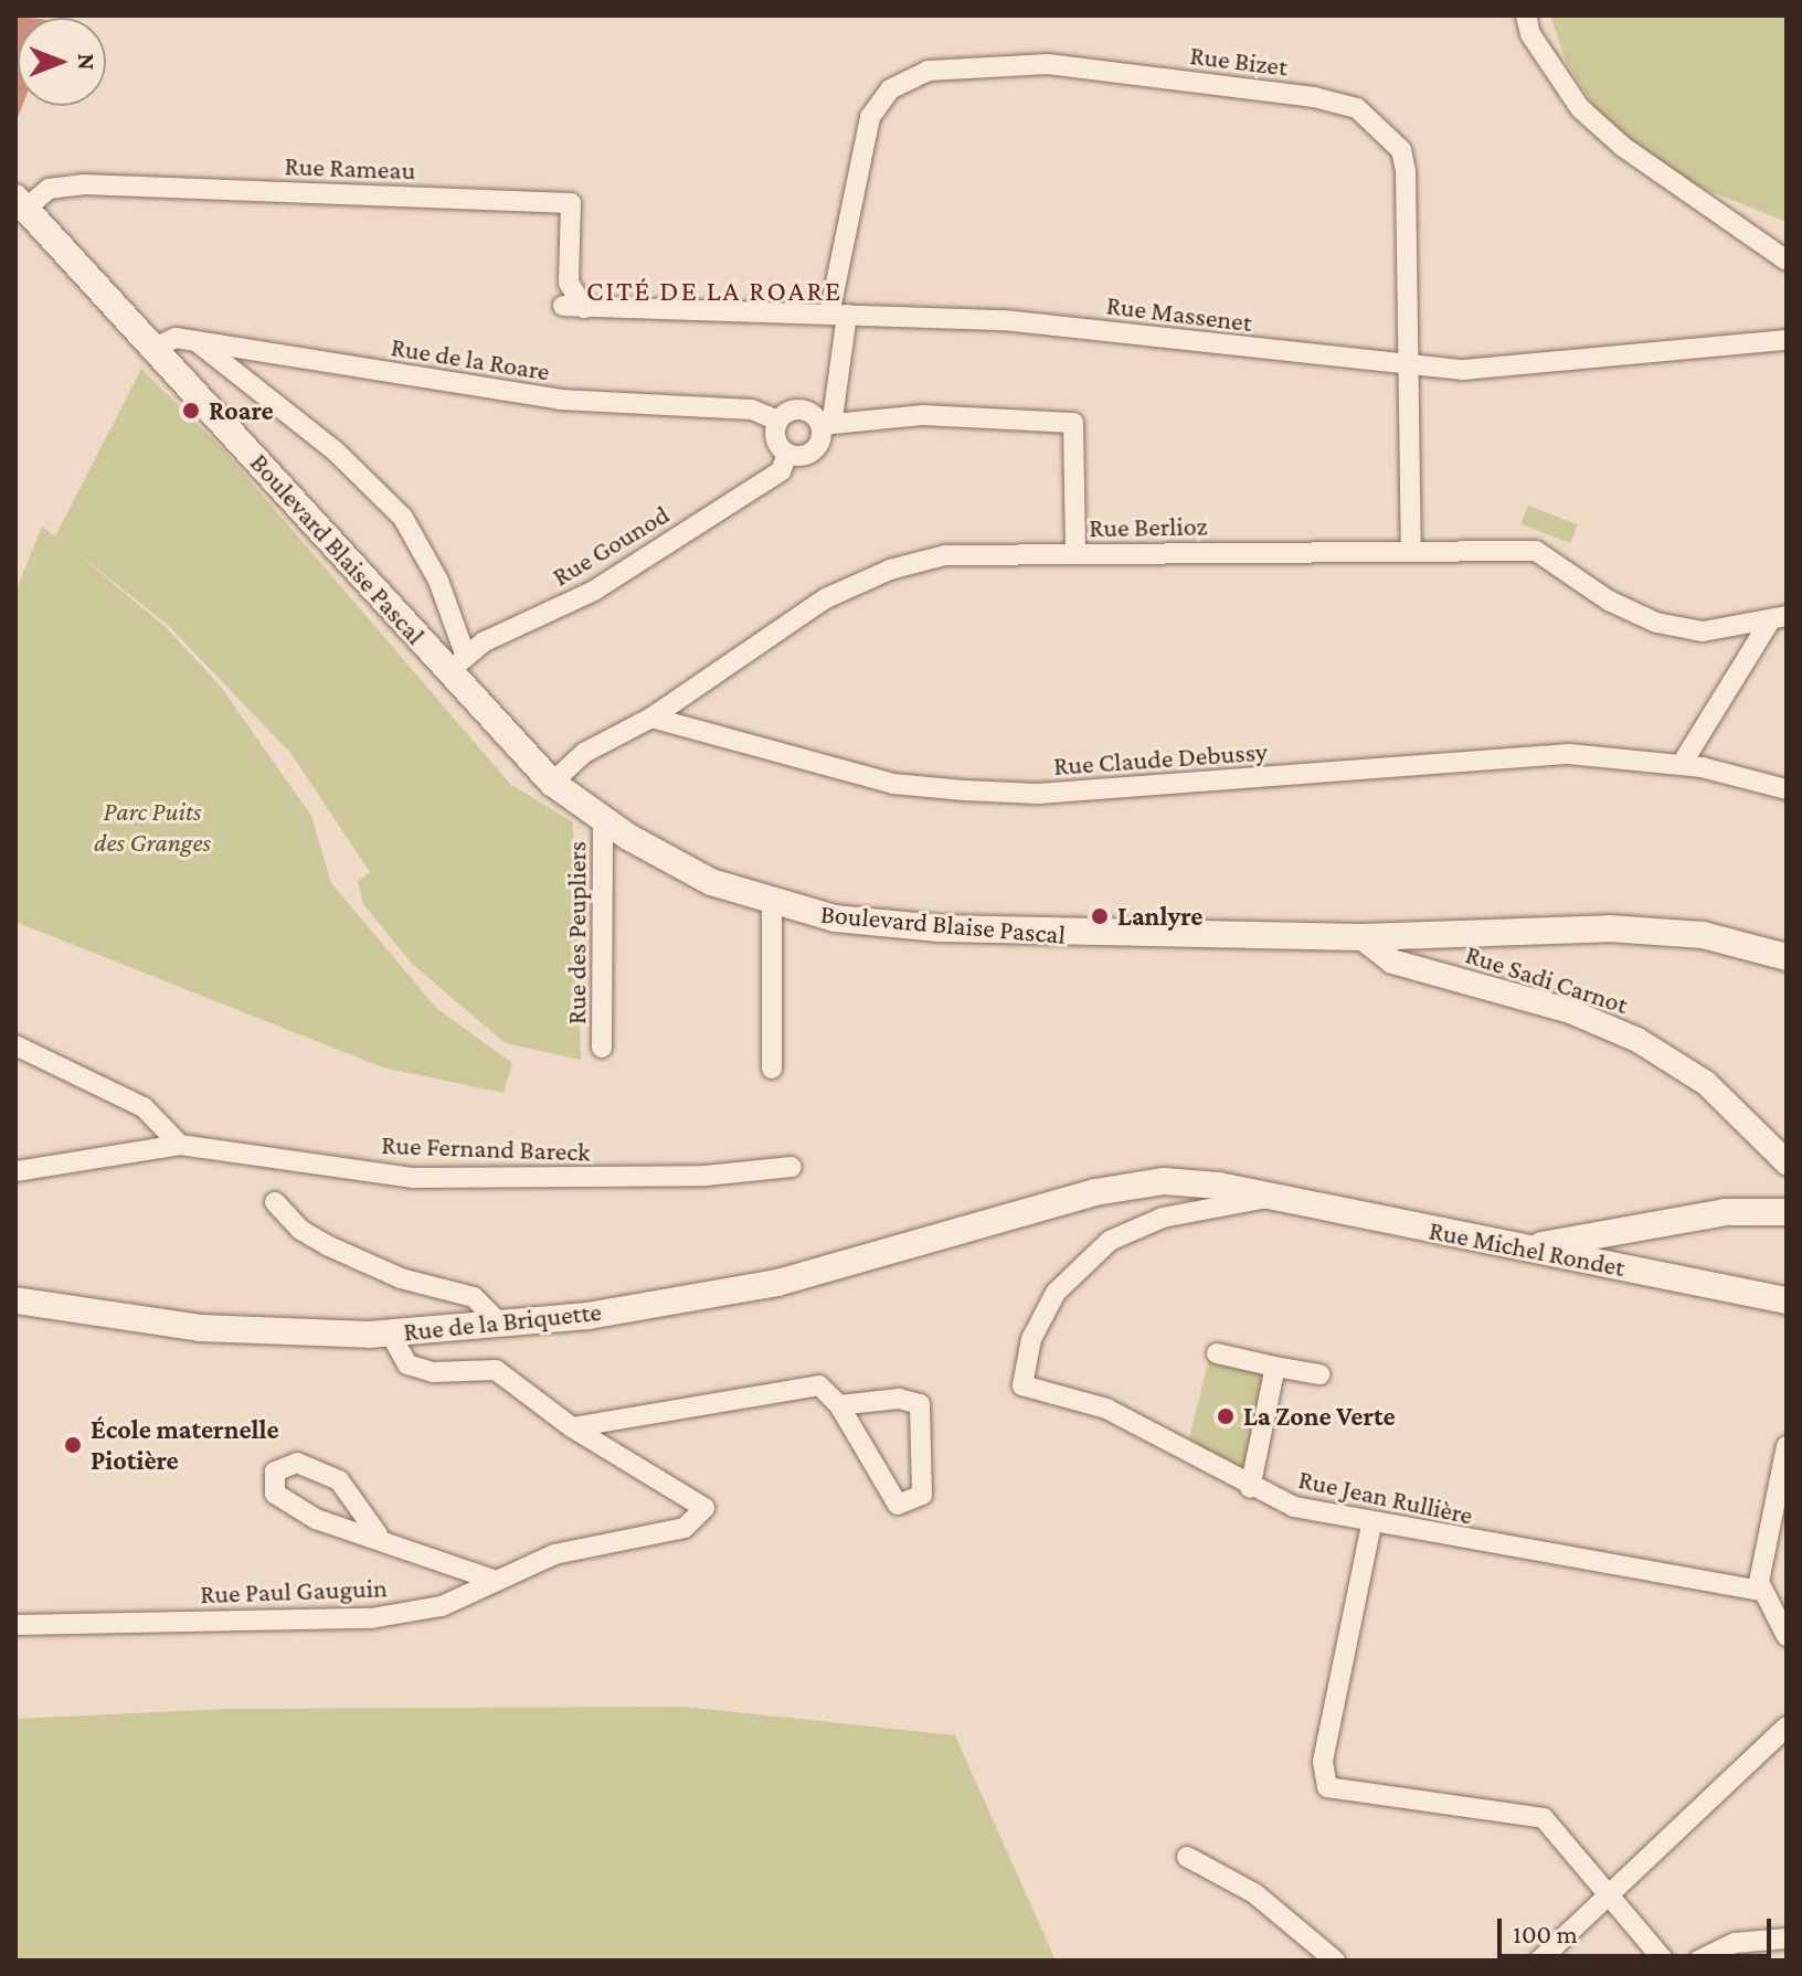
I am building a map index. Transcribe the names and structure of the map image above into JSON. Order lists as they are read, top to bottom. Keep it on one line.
{"streets":{"main road":["Boulevard Blaise Pascal","Rue Michel Rondet","Rue de la Briquette"],"street":["Rue Bizet","Rue Rameau","Rue Massenet","Rue de la Roare","Rue Berlioz","Rue Gounod","Rue Claude Debussy","Rue des Peupliers","Rue Sadi Carnot","Rue Fernand Bareck","Rue Jean Rullière","Rue Paul Gauguin"]},"crossings":[["Rue Bizet","Rue Massenet"],["Rue Bizet","Rue de la Roare"],["Rue Bizet","Rue Berlioz"],["Rue Bizet","Rue Gounod"],["Rue Rameau","Rue Massenet"],["Rue Rameau","Boulevard Blaise Pascal"],["Rue de la Roare","Rue Berlioz"],["Rue de la Roare","Rue Gounod"],["Rue de la Roare","Boulevard Blaise Pascal"],["Rue Berlioz","Boulevard Blaise Pascal"],["Rue Berlioz","Rue Claude Debussy"],["Rue Gounod","Boulevard Blaise Pascal"],["Boulevard Blaise Pascal","Rue des Peupliers"],["Boulevard Blaise Pascal","Rue Sadi Carnot"],["Rue Michel Rondet","Rue de la Briquette"],["Rue Michel Rondet","Rue Jean Rullière"],["Rue de la Briquette","Rue Paul Gauguin"]],"districts":["CITÉ DE LA ROARE"],"parks":["Parc Puits des Granges"],"places":["Roare","Lanlyre","La Zone Verte","École maternelle Piotière"],"scale_bar":"100 m","north":"right"}
